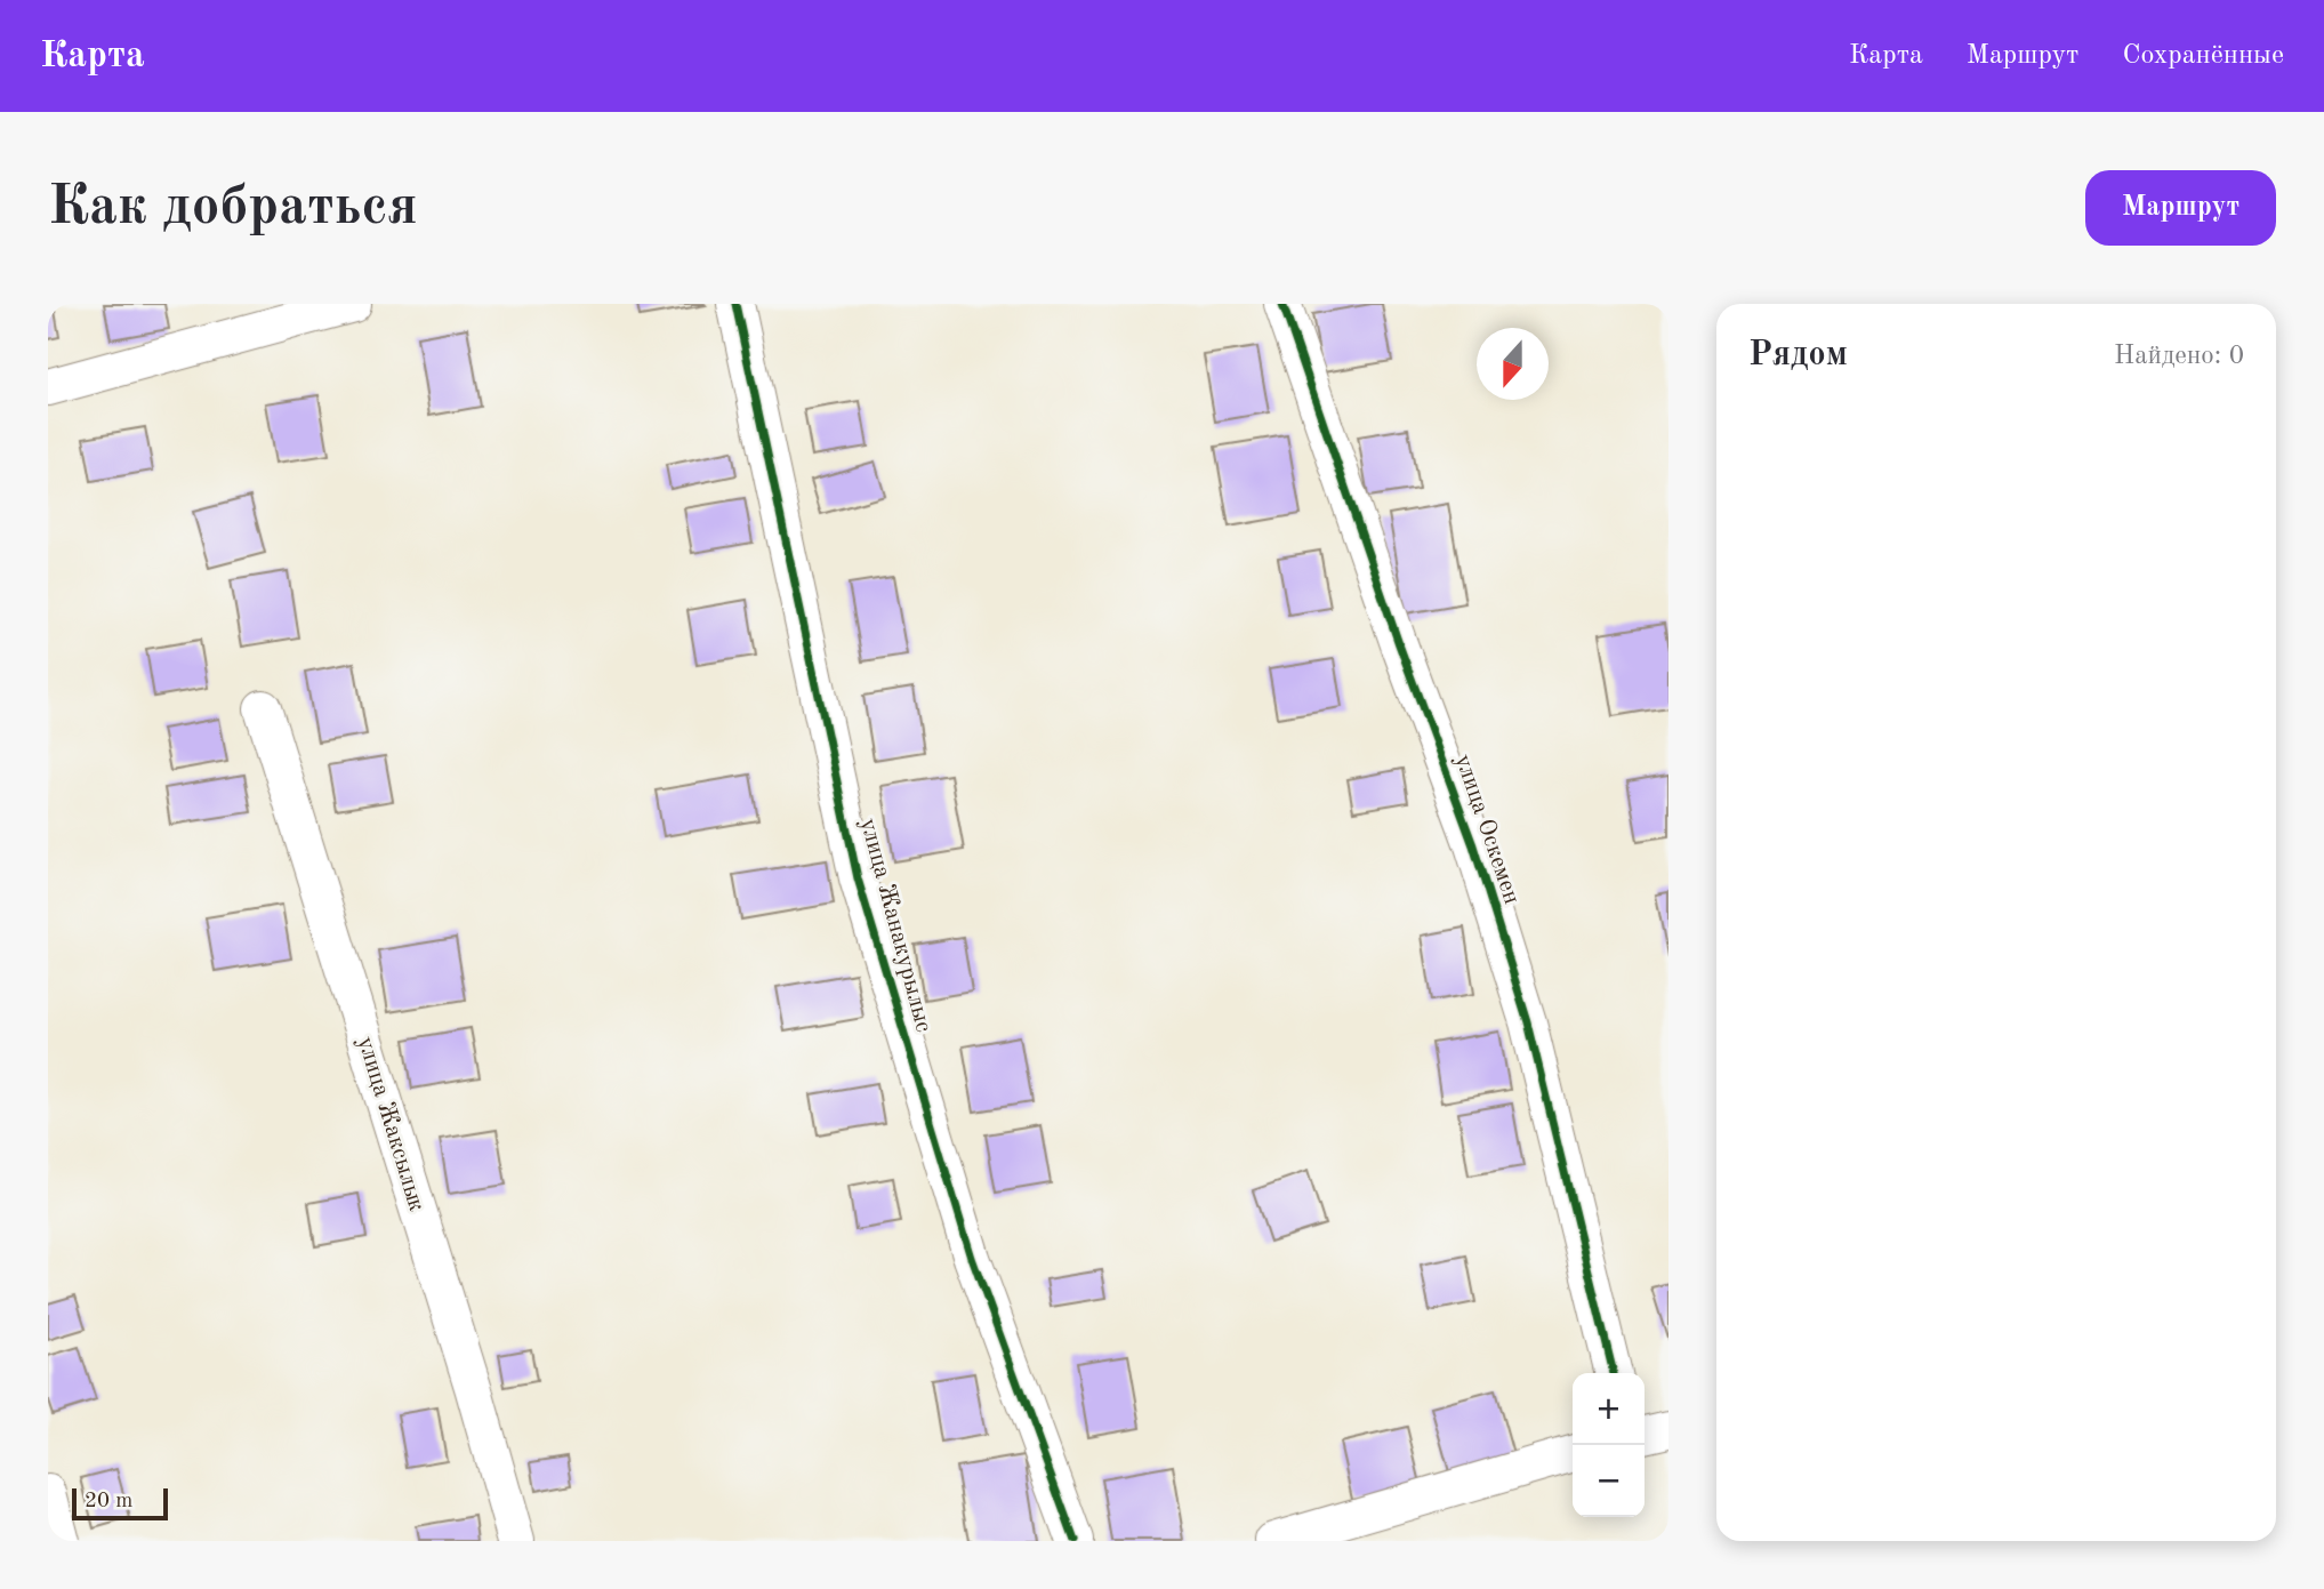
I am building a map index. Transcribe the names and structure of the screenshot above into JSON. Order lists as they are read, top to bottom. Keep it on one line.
{"streets":{"street":["улица Оскемен","улица Жанакурылыс","улица Жаксылык"]},"scale_bar":"20 m","north":"bottom","page":{"header":"Карта","nav":["Карта","Маршрут","Сохранённые"],"buttons":"Маршрут","title":"Как добраться","heading":["Рядом","Найдено: 0"],"map_buttons":["+","−"],"scale":"20 m"}}
